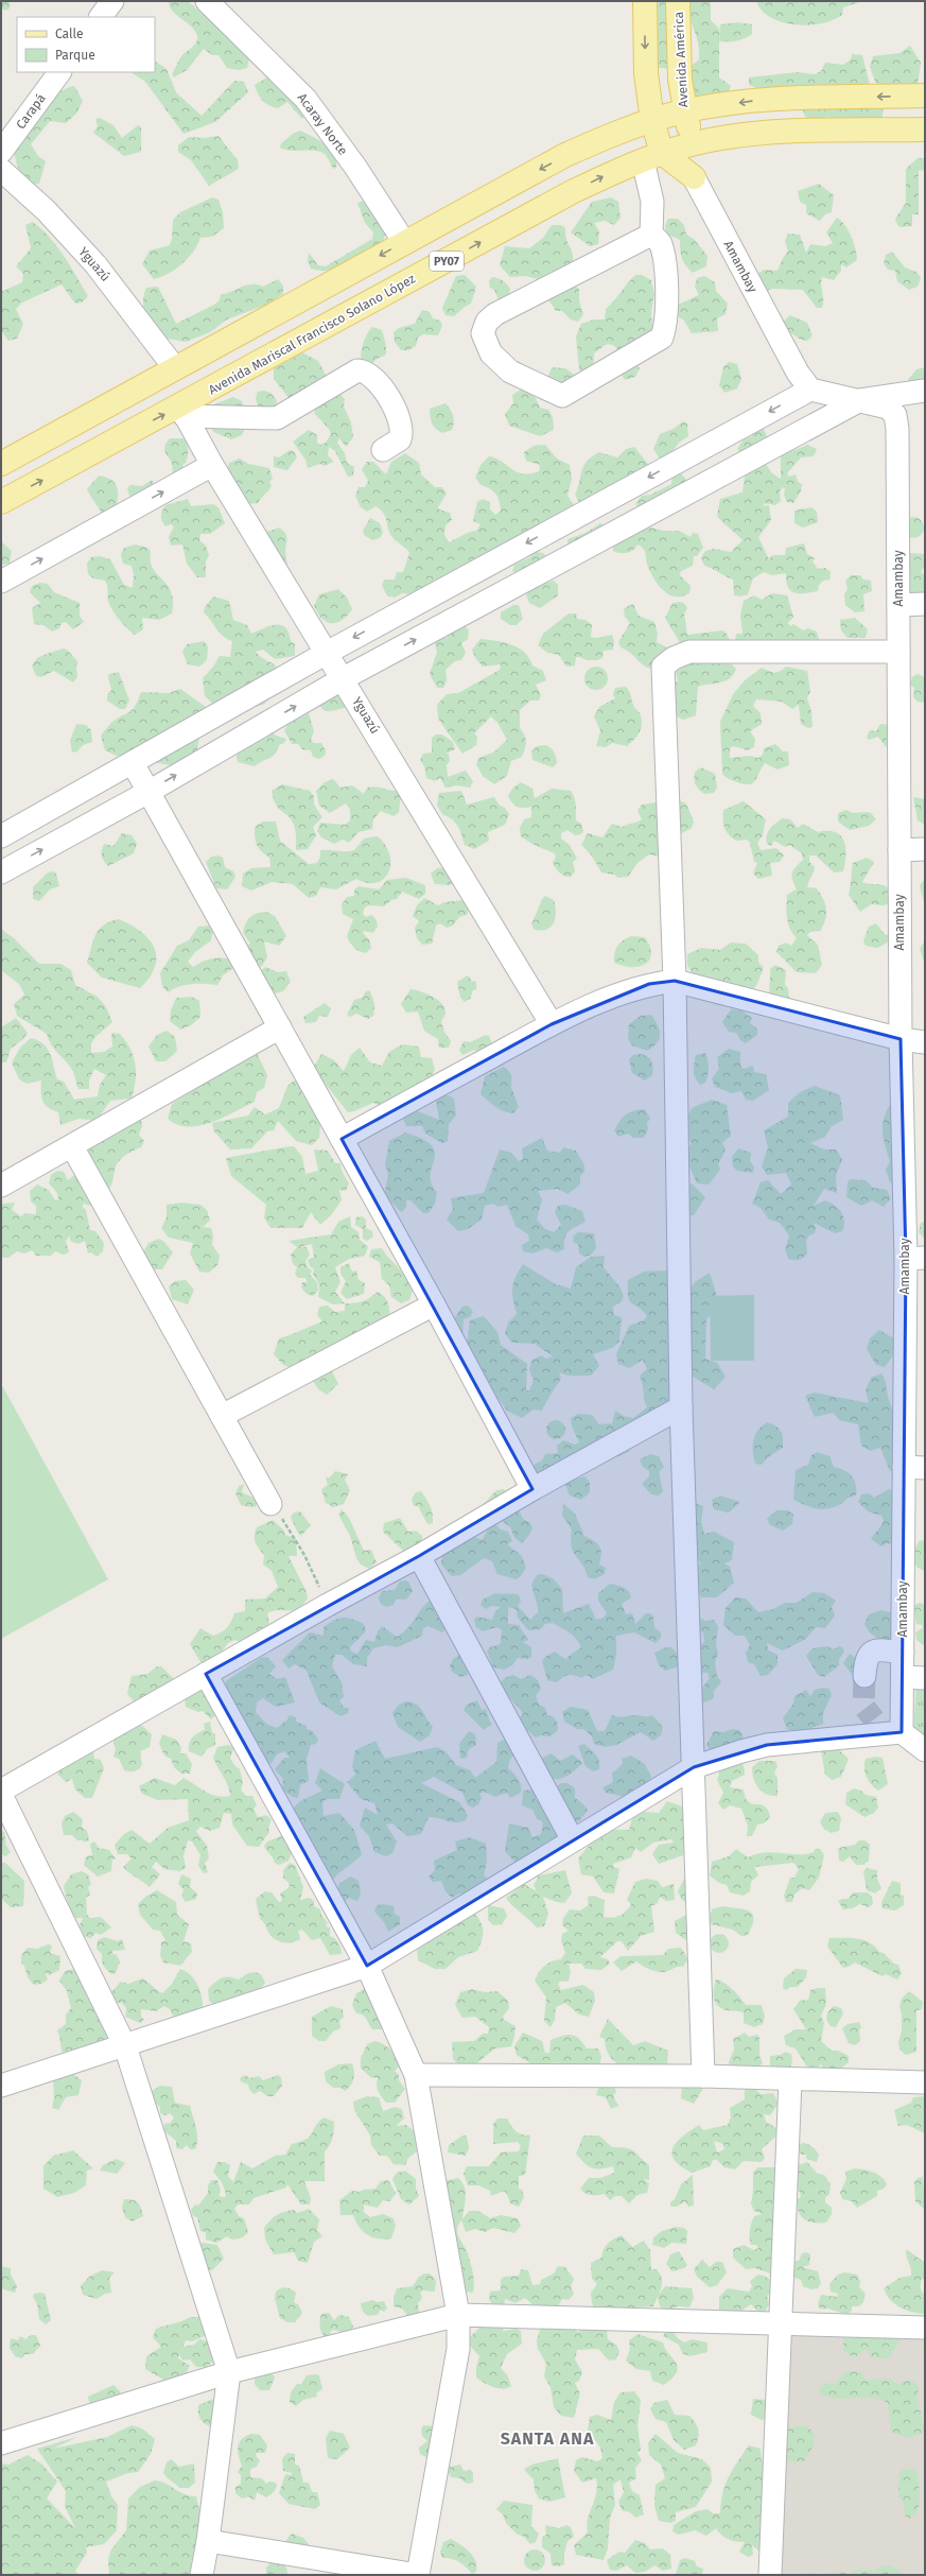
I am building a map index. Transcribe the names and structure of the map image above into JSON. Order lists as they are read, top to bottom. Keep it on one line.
{"streets":{"main road":["Avenida América","PY07","Avenida Mariscal Francisco Solano López"],"street":["Carapá","Acaray Norte","Yguazú","Amambay"]},"crossings":[["Avenida América","Amambay"],["Avenida América","Avenida Mariscal Francisco Solano López"],["Yguazú","Avenida Mariscal Francisco Solano López"]],"districts":["SANTA ANA"],"legend":["Calle","Parque"]}
